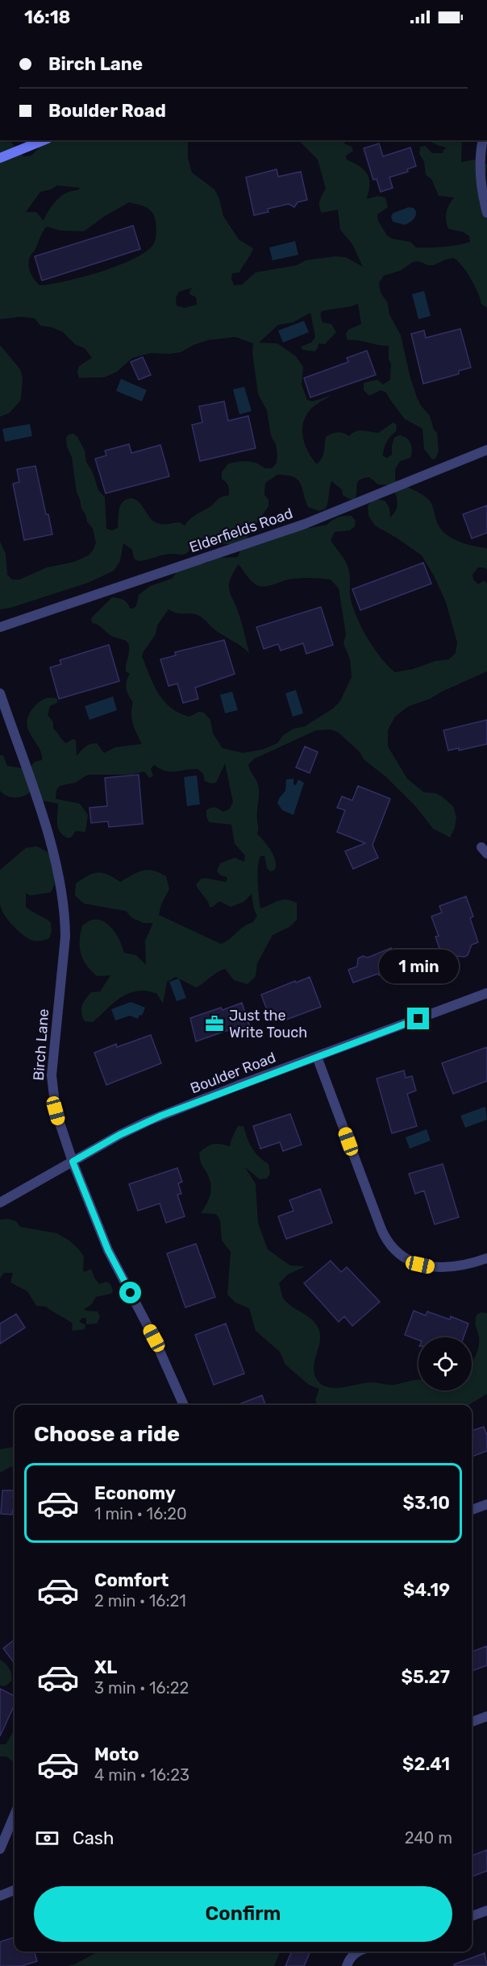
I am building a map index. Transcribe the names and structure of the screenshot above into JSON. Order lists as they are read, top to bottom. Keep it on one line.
{"streets":{"street":["Elderfields Road","Birch Lane","Boulder Road"]},"crossings":[["Birch Lane","Boulder Road"]],"places":{"office":["Just the Write Touch"]},"page":{"status":"16:18","banner":["Birch Lane","Boulder Road"],"bubble":"1 min","heading":"Choose a ride","list":[{"name":"Economy","note":"1 min · 16:20","value":"$3.10"},{"name":"Comfort","note":"2 min · 16:21","value":"$4.19"},{"name":"XL","note":"3 min · 16:22","value":"$5.27"},{"name":"Moto","note":"4 min · 16:23","value":"$2.41"}],"pay":["Cash","240 m"],"buttons":"Confirm"}}
